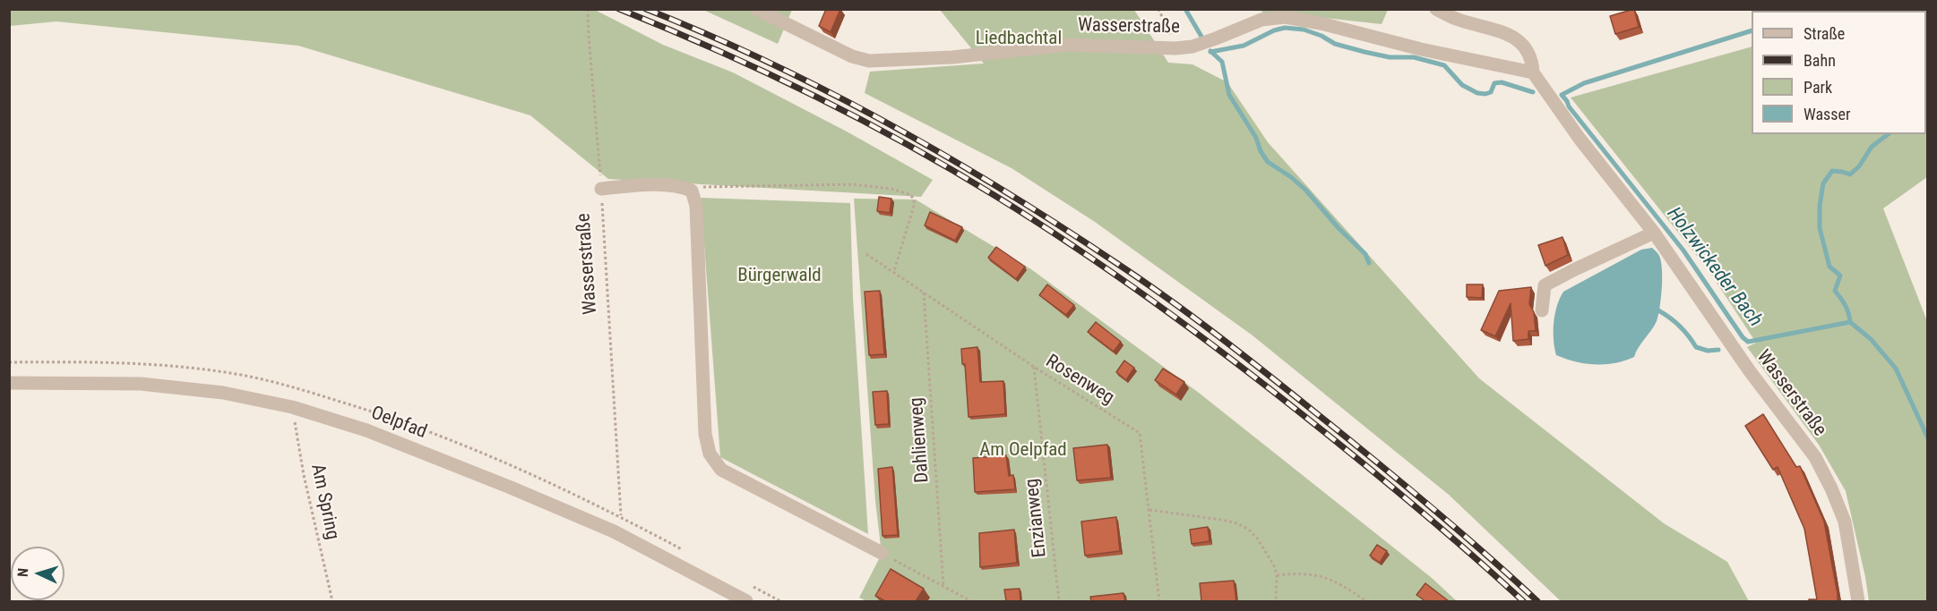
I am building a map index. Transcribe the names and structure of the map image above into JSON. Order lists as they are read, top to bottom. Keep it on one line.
{"streets":{"street":["Wasserstraße","Oelpfad"],"path":["Rosenweg","Dahlienweg","Am Spring","Enzianweg"]},"crossings":[["Rosenweg","Dahlienweg"],["Rosenweg","Enzianweg"],["Oelpfad","Am Spring"]],"water":["Holzwickeder Bach"],"parks":["Liedbachtal","Bürgerwald","Am Oelpfad"],"legend":["Straße","Bahn","Park","Wasser"],"north":"left"}
